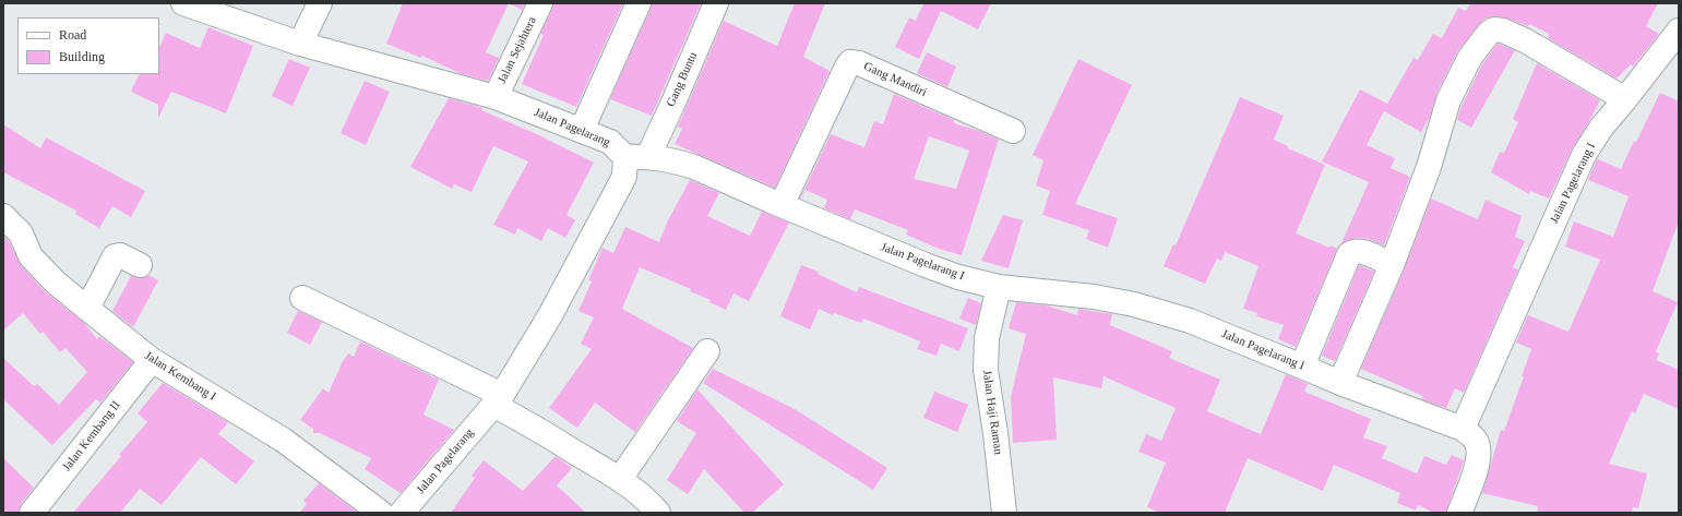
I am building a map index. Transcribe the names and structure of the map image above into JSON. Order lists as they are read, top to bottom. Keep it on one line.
{"streets":{"street":["Jalan Sejahtera","Gang Buntu","Gang Mandiri","Jalan Pagelarang","Jalan Pagelarang I","Jalan Kembang I","Jalan Haji Raman","Jalan Kembang II"]},"crossings":[["Jalan Sejahtera","Jalan Pagelarang"],["Gang Buntu","Jalan Pagelarang"],["Gang Buntu","Jalan Pagelarang I"],["Gang Mandiri","Jalan Pagelarang I"],["Jalan Pagelarang","Jalan Pagelarang I"],["Jalan Pagelarang I","Jalan Haji Raman"],["Jalan Kembang I","Jalan Kembang II"]],"legend":["Road","Building"]}
